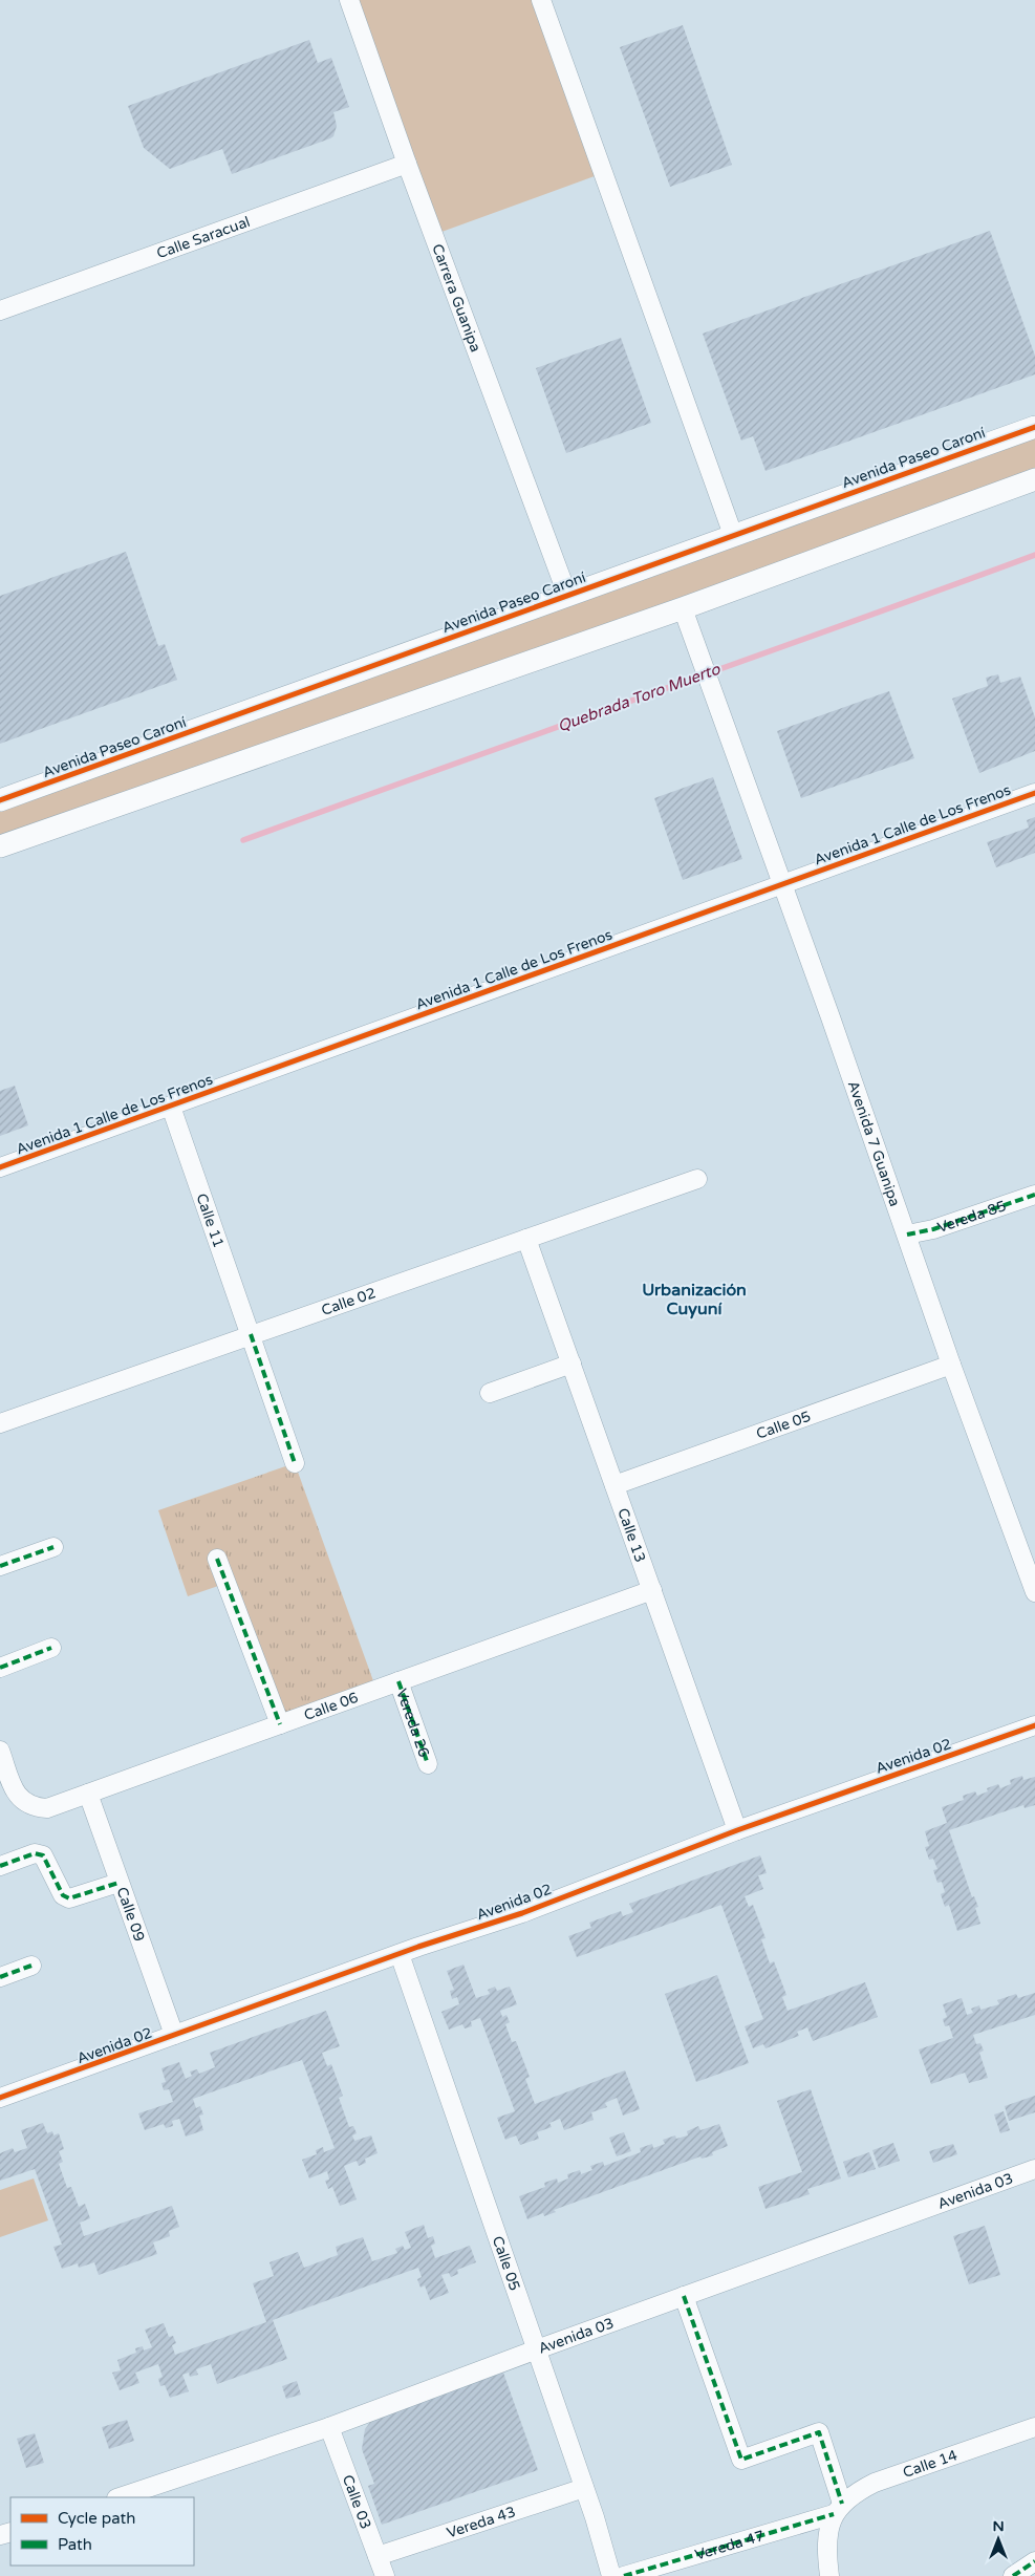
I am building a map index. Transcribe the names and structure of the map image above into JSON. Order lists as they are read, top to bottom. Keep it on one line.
{"streets":{"street":["Calle Saracual","Carrera Guanipa","Avenida Paseo Caroní","Avenida 1 Calle de Los Frenos","Avenida 7 Guanipa","Vereda 85","Calle 11","Calle 02","Calle 05","Calle 13","Calle 06","Vereda 26","Avenida 02","Calle 09","Avenida 03","Calle 14","Calle 03","Vereda 43","Vereda 47"]},"crossings":[["Calle Saracual","Carrera Guanipa"],["Carrera Guanipa","Avenida Paseo Caroní"],["Avenida 1 Calle de Los Frenos","Avenida 7 Guanipa"],["Avenida 1 Calle de Los Frenos","Calle 11"],["Avenida 7 Guanipa","Vereda 85"],["Avenida 7 Guanipa","Calle 05"],["Calle 11","Calle 02"],["Calle 02","Calle 13"],["Calle 05","Calle 13"],["Calle 05","Avenida 02"],["Calle 05","Avenida 03"],["Calle 05","Vereda 43"],["Calle 13","Calle 06"],["Calle 13","Avenida 02"],["Calle 06","Vereda 26"],["Calle 06","Calle 09"],["Avenida 02","Calle 09"],["Avenida 03","Calle 03"],["Calle 14","Vereda 47"],["Calle 03","Vereda 43"]],"districts":["Urbanización Cuyuní"],"water":["Quebrada Toro Muerto"],"legend":["Cycle path","Path"],"north":"top"}
